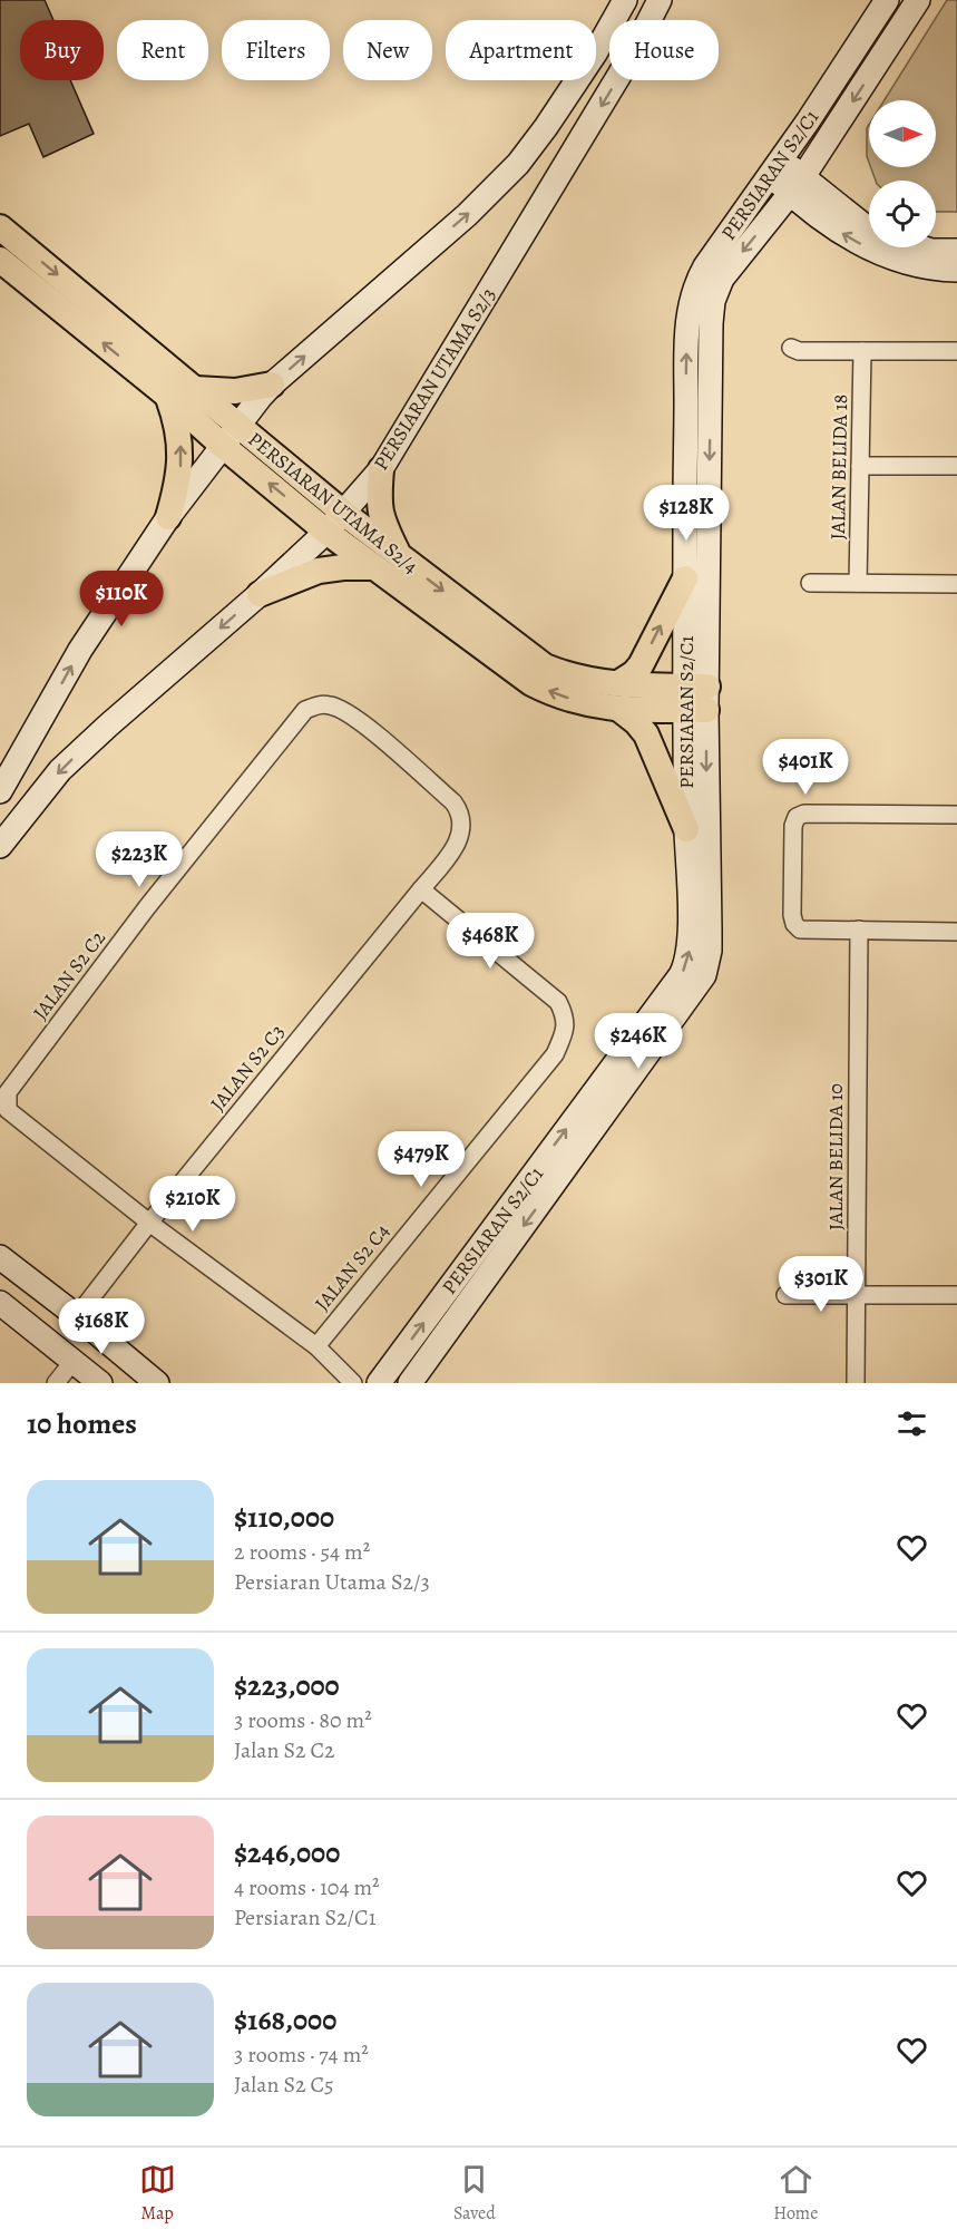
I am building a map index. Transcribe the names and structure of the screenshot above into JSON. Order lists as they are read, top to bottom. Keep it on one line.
{"streets":{"main road":["PERSIARAN UTAMA S2/4"],"street":["PERSIARAN S2/C1","PERSIARAN UTAMA S2/3","JALAN BELIDA 18","JALAN S2 C2","JALAN S2 C3","JALAN BELIDA 10","JALAN S2 C4"]},"crossings":[["PERSIARAN S2/C1","PERSIARAN UTAMA S2/4"],["PERSIARAN UTAMA S2/3","PERSIARAN UTAMA S2/4"],["JALAN S2 C2","JALAN S2 C3"],["JALAN S2 C2","JALAN S2 C4"],["JALAN S2 C3","JALAN S2 C4"]],"north":"right","page":{"chip":["Buy","Rent","Filters","New","Apartment","House"],"price":["$128K","$110K","$401K","$223K","$468K","$246K","$479K","$210K","$301K","$168K"],"heading":"10 homes","list":[{"name":"$110,000","note":"2 rooms · 54 m² · Persiaran Utama S2/3"},{"name":"$223,000","note":"3 rooms · 80 m² · Jalan S2 C2"},{"name":"$246,000","note":"4 rooms · 104 m² · Persiaran S2/C1"},{"name":"$168,000","note":"3 rooms · 74 m² · Jalan S2 C5"}],"tabs":["Map","Saved","Home"]}}
